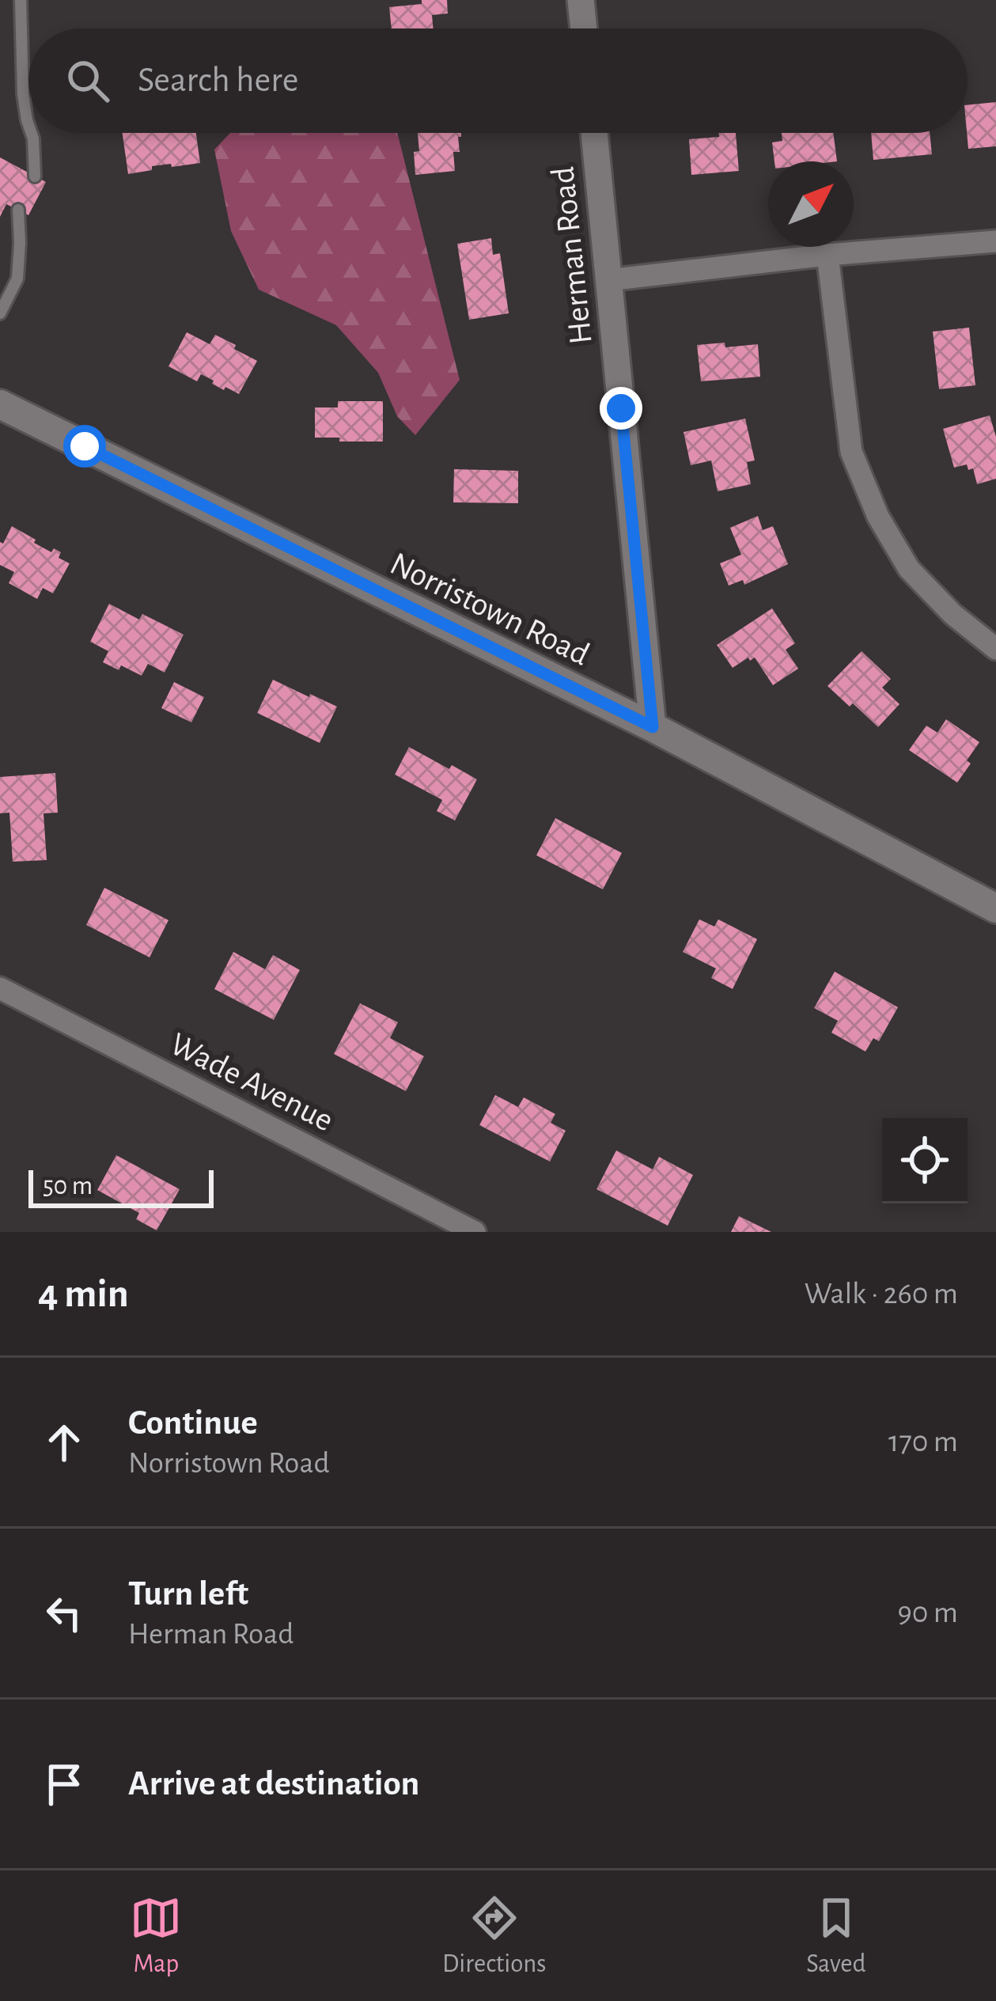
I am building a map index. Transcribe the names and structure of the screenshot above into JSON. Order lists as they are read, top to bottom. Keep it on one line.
{"streets":{"main road":["Norristown Road"],"street":["Herman Road","Wade Avenue"]},"crossings":[["Herman Road","Norristown Road"]],"scale_bar":"50 m","north":"top right","page":{"search":"Search here","scale":"50 m","heading":["4 min","Walk · 260 m"],"list":[["Continue","Norristown Road","170 m"],["Turn left","Herman Road","90 m"],"Arrive at destination"],"nav":["Map","Directions","Saved"]}}
